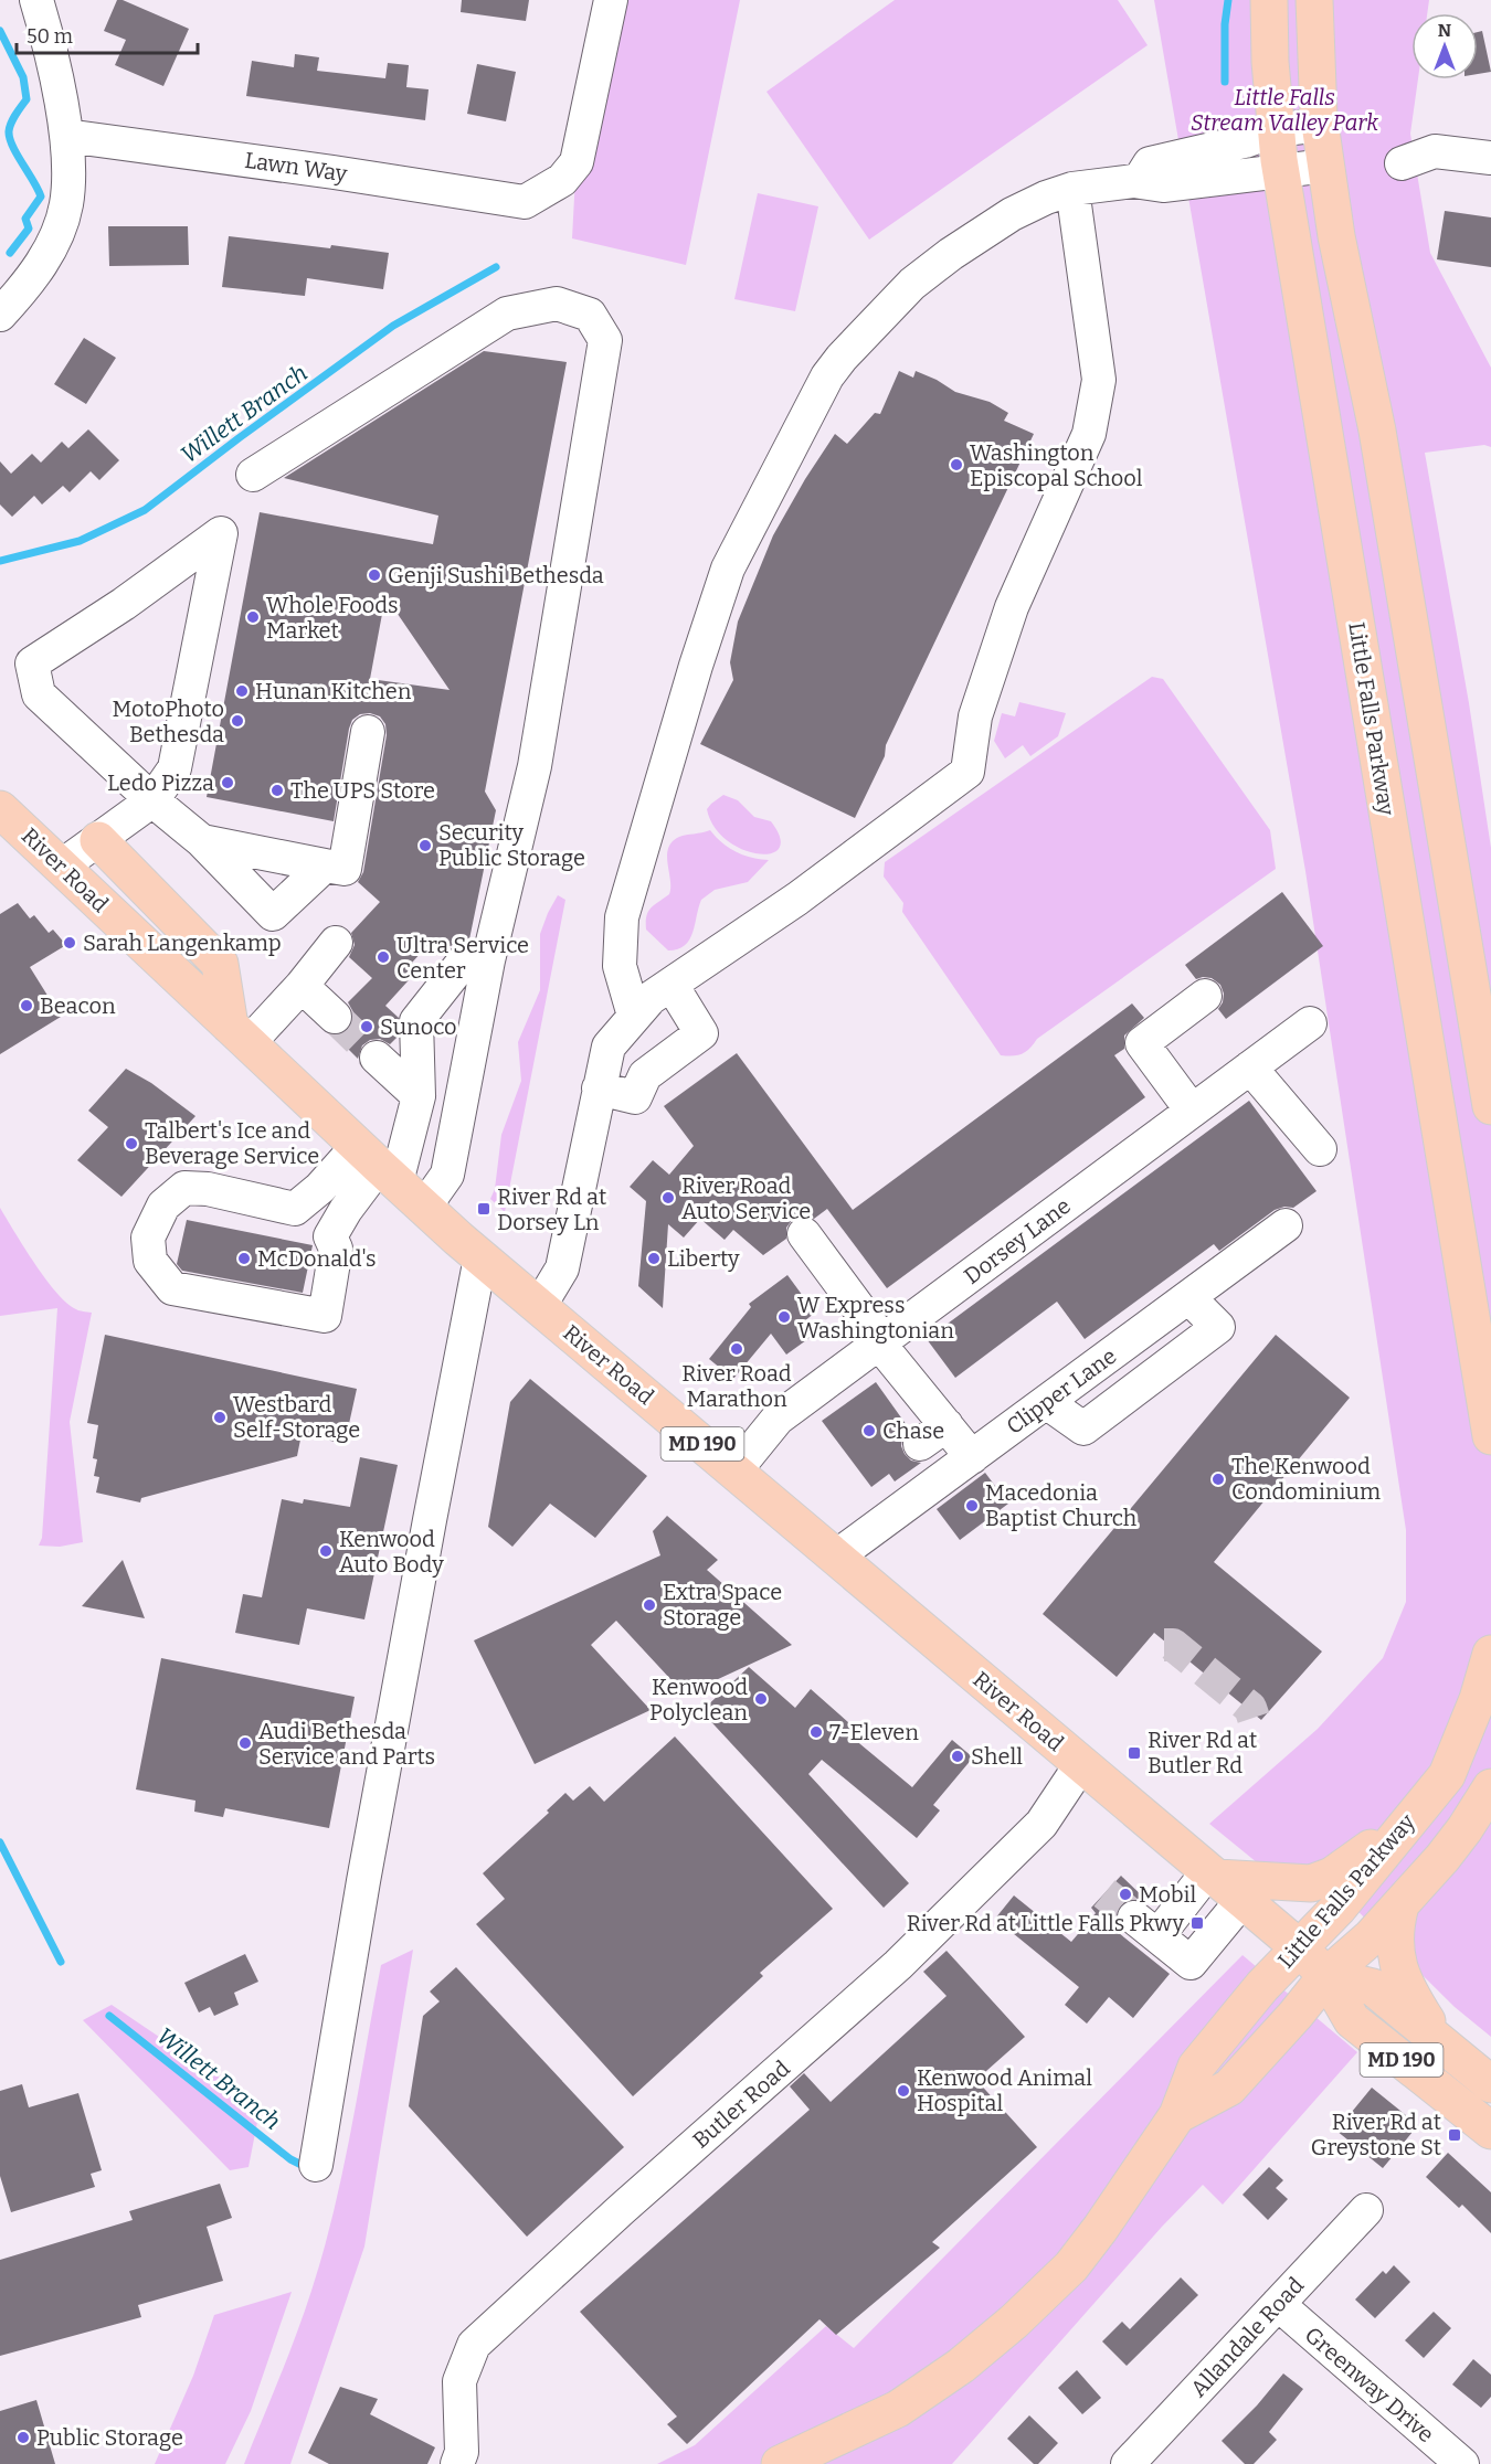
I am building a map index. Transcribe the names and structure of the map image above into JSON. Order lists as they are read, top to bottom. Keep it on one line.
{"streets":{"main road":["Little Falls Parkway","River Road","MD 190"],"street":["Lawn Way","Dorsey Lane","Clipper Lane","Butler Road","Allandale Road","Greenway Drive"]},"crossings":[["Little Falls Parkway","River Road"],["Little Falls Parkway","MD 190"],["River Road","Dorsey Lane"],["River Road","Clipper Lane"],["River Road","MD 190"],["River Road","Butler Road"],["Allandale Road","Greenway Drive"]],"water":["Willett Branch"],"parks":["Little Falls Stream Valley Park"],"places":{"other":["Washington Episcopal School","Genji Sushi Bethesda","Whole Foods Market","Hunan Kitchen","MotoPhoto Bethesda","Ledo Pizza","The UPS Store","Security Public Storage","Sarah Langenkamp","Ultra Service Center","Beacon","Sunoco","Talbert's Ice and Beverage Service","River Road Auto Service","McDonald's","Liberty","W Express Washingtonian","River Road Marathon","Westbard Self-Storage","Chase","The Kenwood Condominium","Macedonia Baptist Church","Kenwood Auto Body","Extra Space Storage","Kenwood Polyclean","7-Eleven","Audi Bethesda Service and Parts","Shell","Mobil","Kenwood Animal Hospital","Public Storage"],"transit":["River Rd at Dorsey Ln","River Rd at Butler Rd","River Rd at Little Falls Pkwy","River Rd at Greystone St"]},"scale_bar":"50 m","north":"top"}
